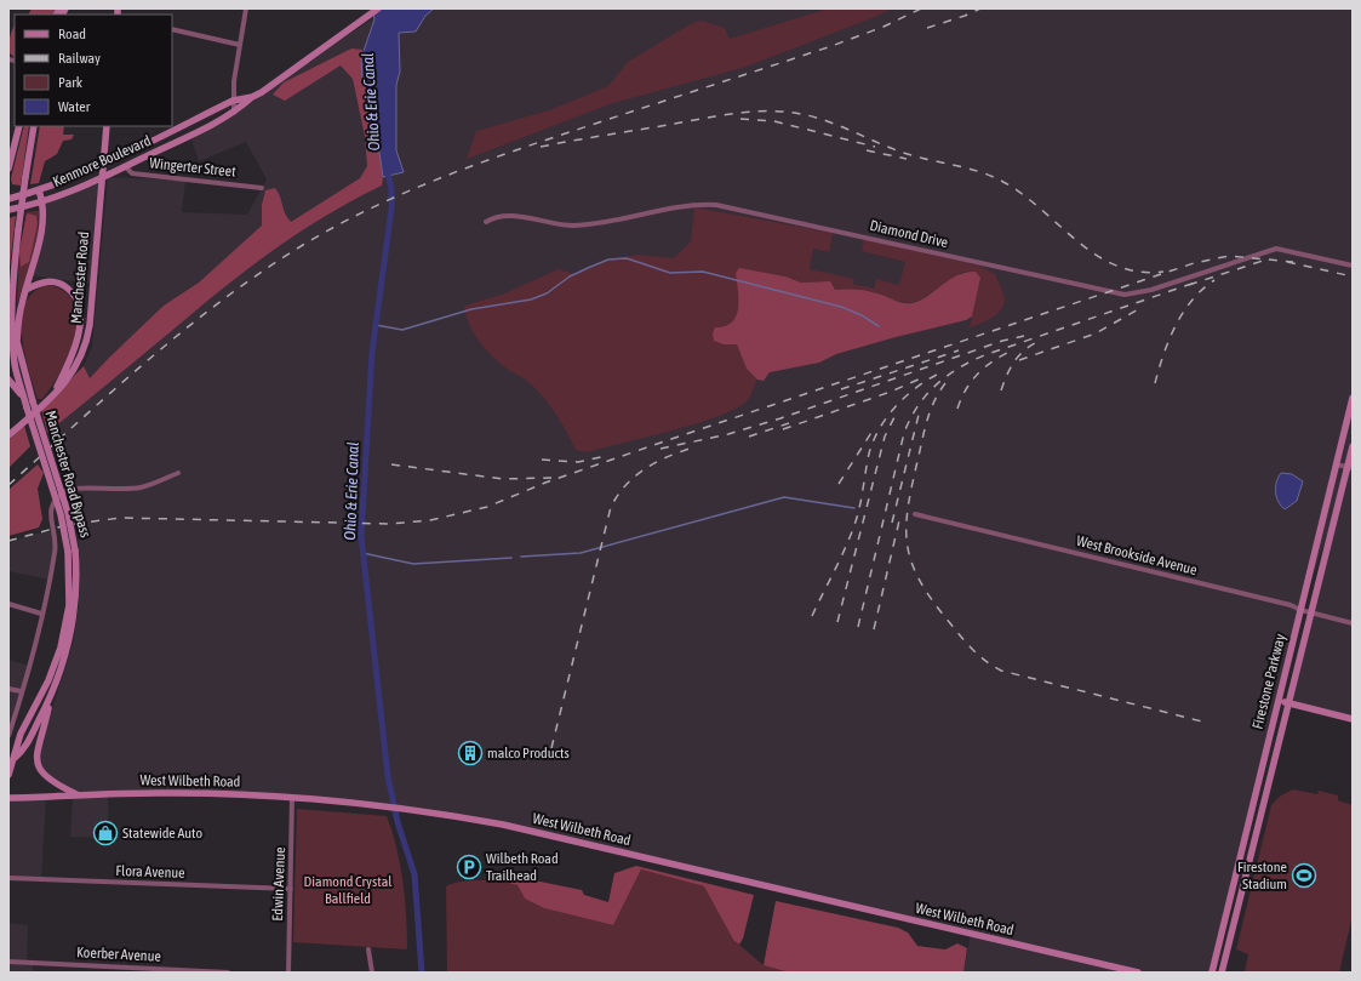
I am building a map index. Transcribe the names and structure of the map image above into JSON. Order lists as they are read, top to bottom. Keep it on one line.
{"streets":{"main road":["Kenmore Boulevard","Manchester Road","Manchester Road Bypass","Firestone Parkway","West Wilbeth Road"],"street":["Wingerter Street","Diamond Drive","West Brookside Avenue","Flora Avenue","Edwin Avenue","Koerber Avenue"]},"crossings":[["Kenmore Boulevard","Wingerter Street"],["Kenmore Boulevard","Manchester Road"],["West Brookside Avenue","Firestone Parkway"],["West Wilbeth Road","Edwin Avenue"],["Flora Avenue","Edwin Avenue"]],"water":["Ohio & Erie Canal"],"parks":["Diamond Crystal Ballfield"],"places":{"building":["malco Products"],"shop":["Statewide Auto"],"parking":["Wilbeth Road Trailhead"],"sports":["Firestone Stadium"]},"legend":["Road","Railway","Park","Water"]}
